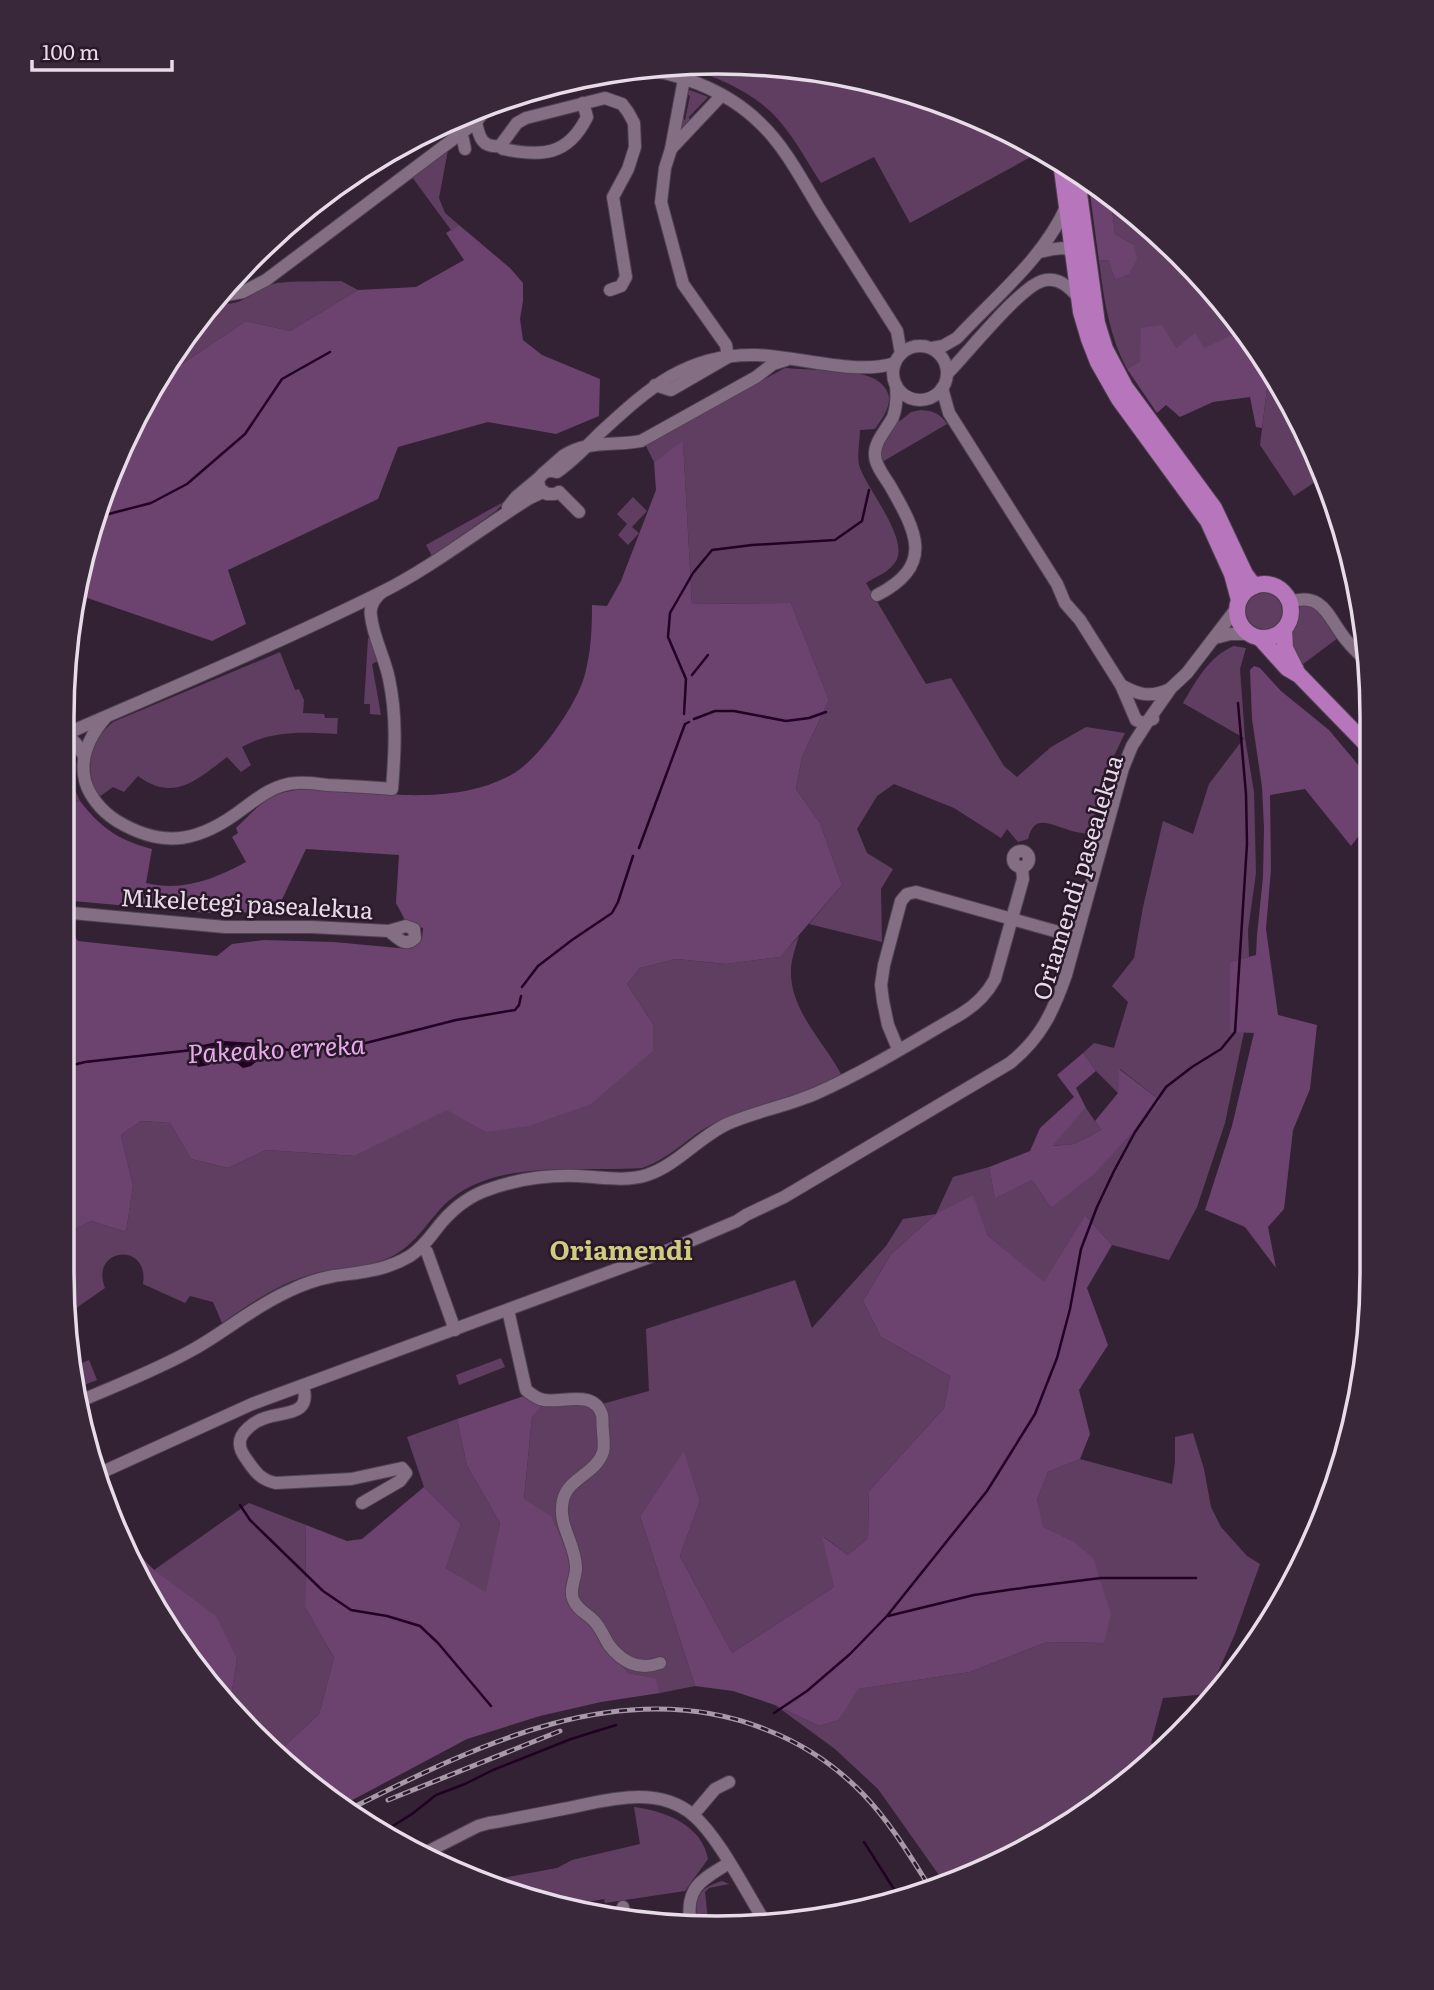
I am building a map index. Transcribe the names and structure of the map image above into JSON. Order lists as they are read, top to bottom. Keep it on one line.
{"streets":{"street":["Oriamendi pasealekua","Mikeletegi pasealekua"]},"districts":["Oriamendi"],"water":["Pakeako erreka"],"scale_bar":"100 m"}
